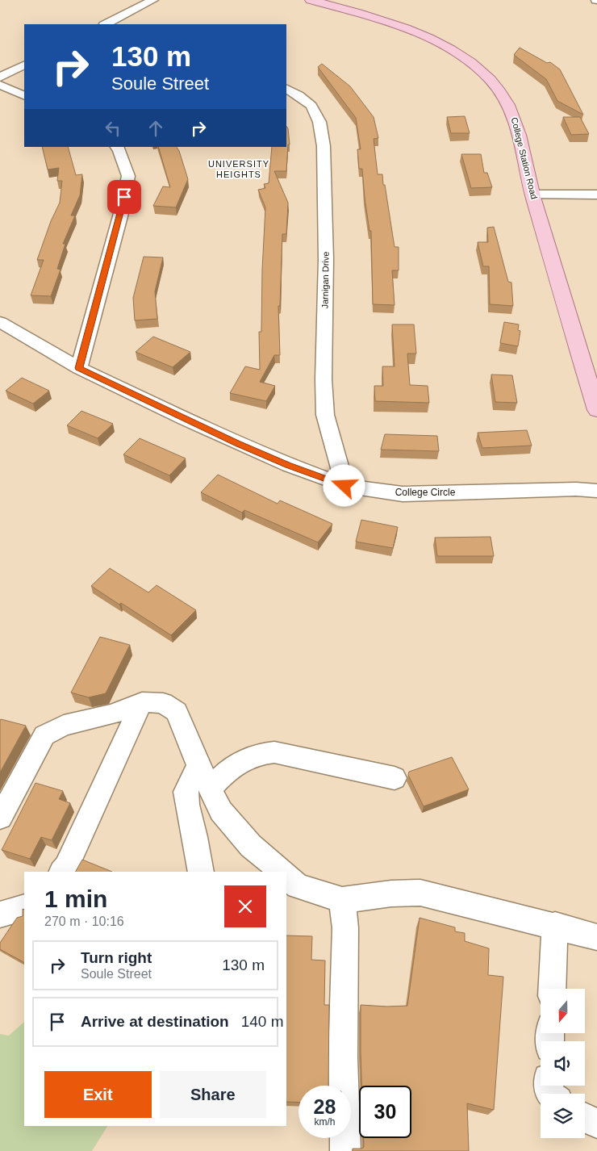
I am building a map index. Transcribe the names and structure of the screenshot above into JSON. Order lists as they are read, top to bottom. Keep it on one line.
{"streets":{"main road":["College Station Road"],"street":["Jarnigan Drive","College Circle"]},"crossings":[["Jarnigan Drive","College Circle"]],"districts":["UNIVERSITY HEIGHTS"],"north":"bottom","page":{"turn":["130 m","Soule Street"],"heading":["1 min","270 m · 10:16"],"list":[{"name":"Turn right","note":"Soule Street","value":"130 m"},{"name":"Arrive at destination","value":"140 m"}],"buttons":["Exit","Share"],"speed":"28 km/h","limit":"30"}}
